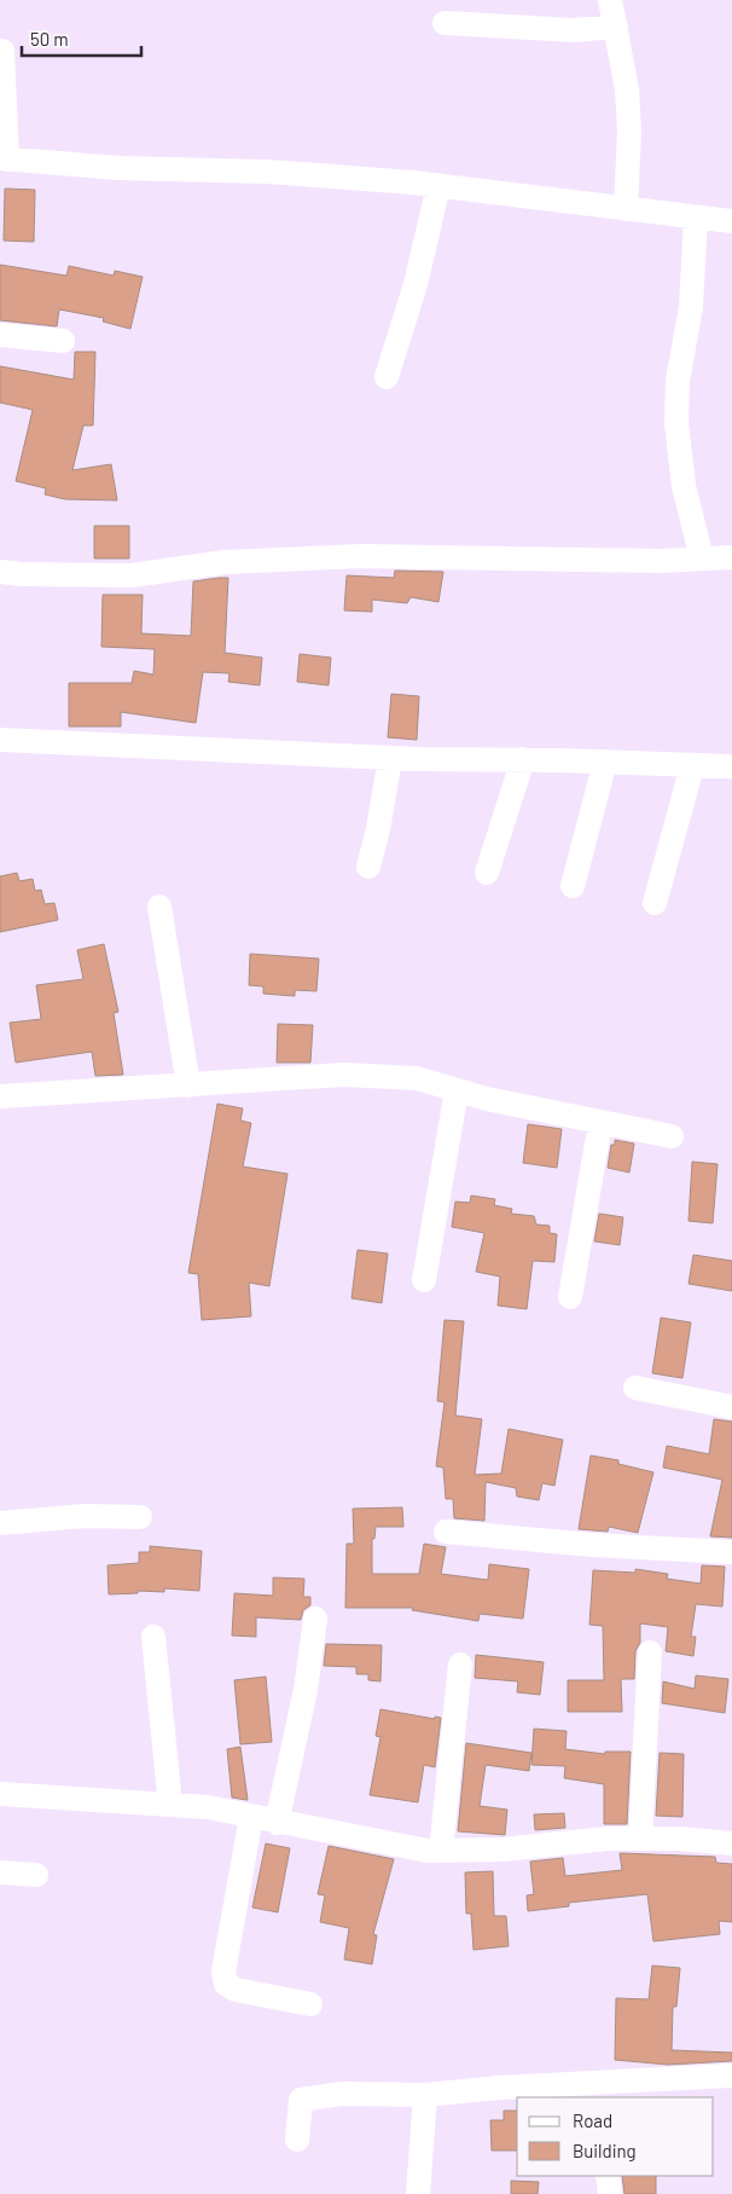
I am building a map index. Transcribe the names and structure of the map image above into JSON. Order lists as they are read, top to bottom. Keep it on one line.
{"legend":["Road","Building"],"scale_bar":"50 m"}
